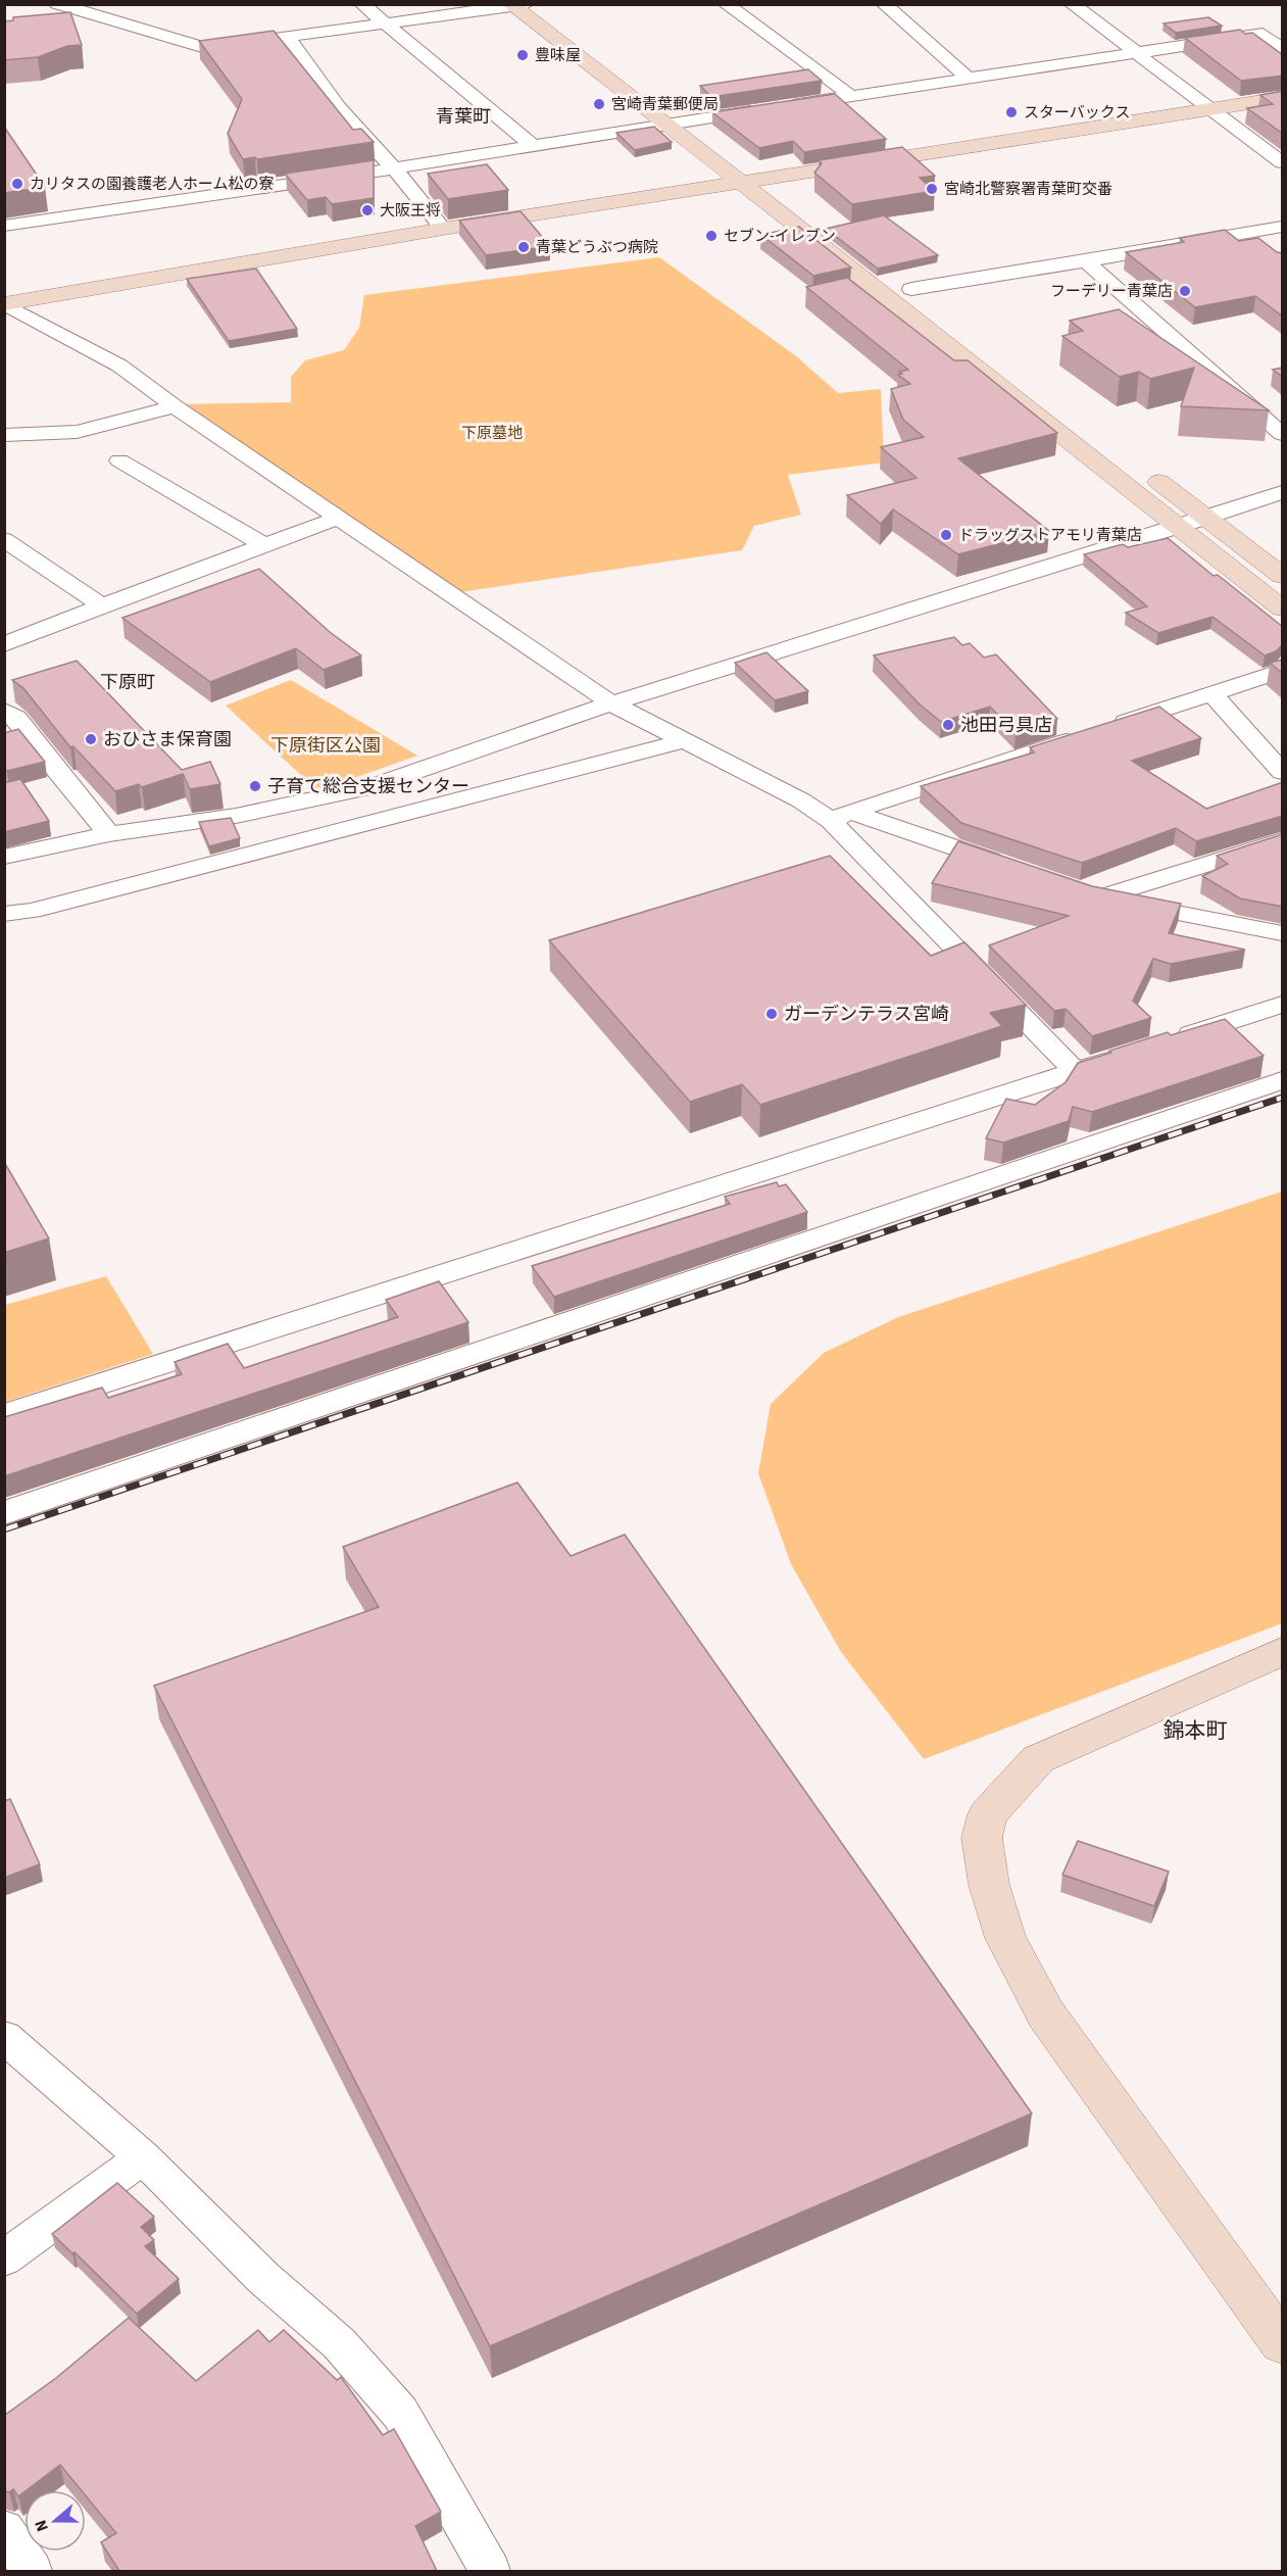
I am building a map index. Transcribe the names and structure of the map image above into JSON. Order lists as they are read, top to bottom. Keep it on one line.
{"districts":["青葉町","下原町","錦本町"],"parks":["下原墓地","下原街区公園"],"places":["豊味屋","宮崎青葉郵便局","スターバックス","カリタスの園養護老人ホーム松の寮","宮崎北警察署青葉町交番","大阪王将","セブン-イレブン","青葉どうぶつ病院","フーデリー青葉店","ドラッグストアモリ青葉店","池田弓具店","おひさま保育園","子育て総合支援センター","ガーデンテラス宮崎"],"north":"left"}
